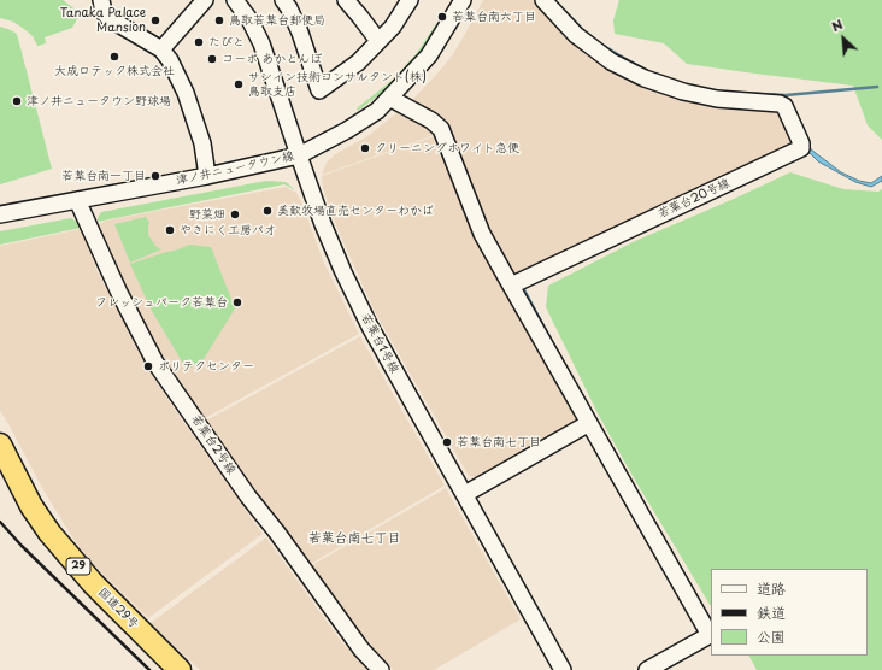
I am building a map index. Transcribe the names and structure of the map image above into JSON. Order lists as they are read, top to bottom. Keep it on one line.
{"streets":{"highway":["29","国道29号"],"street":["津ノ井ニュータウン線","若葉台20号線","若葉台1号線","若葉台2号線"]},"crossings":[["津ノ井ニュータウン線","若葉台1号線"],["津ノ井ニュータウン線","若葉台2号線"]],"districts":["若葉台南七丁目"],"places":["若葉台南六丁目","Tanaka Palace Mansion","鳥取若葉台郵便局","たびと","大成ロテック株式会社","コーポ あかとんぼ","サンイン技術コンサルタント(株) 鳥取支店","津ノ井ニュータウン野球場","クリーニングホワイト急便","若葉台南一丁目","美歎牧場直売センターわかば","野菜畑","やきにく工房パオ","フレッシュパーク若葉台","ポリテクセンター","若葉台南七丁目"],"legend":["道路","鉄道","公園"],"north":"top left"}
